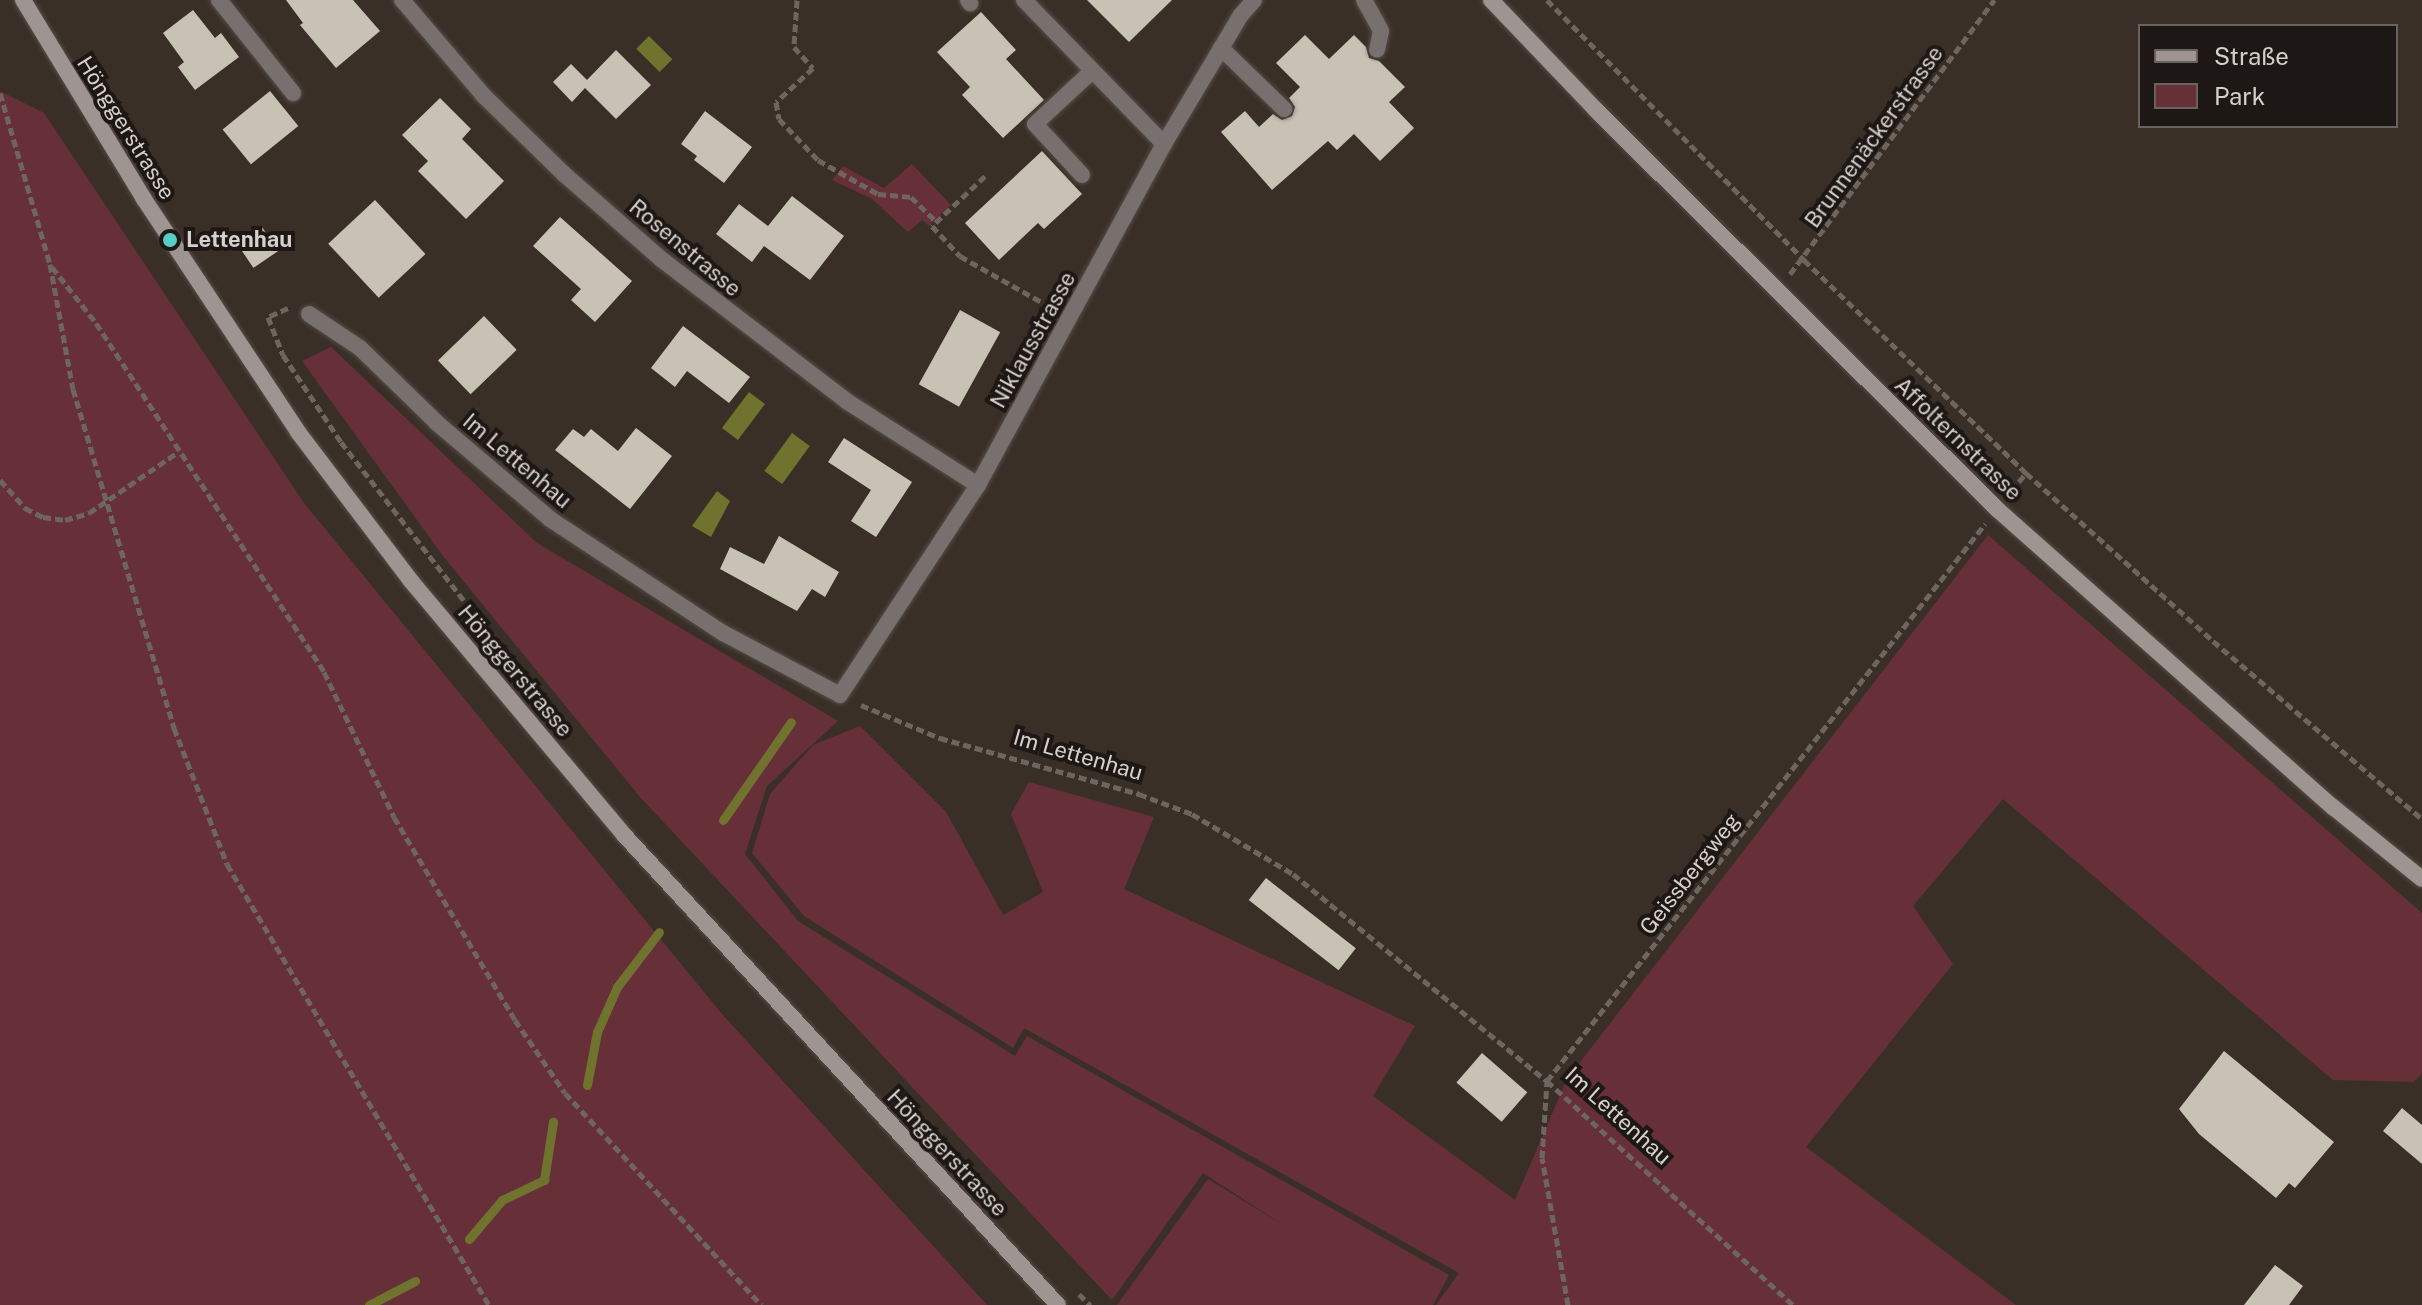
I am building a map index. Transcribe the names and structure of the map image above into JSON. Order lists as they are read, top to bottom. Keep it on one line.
{"streets":{"main road":["Hönggerstrasse","Affolternstrasse"],"street":["Rosenstrasse","Niklausstrasse","Im Lettenhau"],"path":["Brunnenäckerstrasse","Geissbergweg"]},"crossings":[["Brunnenäckerstrasse","Affolternstrasse"],["Rosenstrasse","Niklausstrasse"],["Niklausstrasse","Im Lettenhau"],["Affolternstrasse","Geissbergweg"],["Im Lettenhau","Geissbergweg"]],"places":["Lettenhau"],"legend":["Straße","Park"]}
